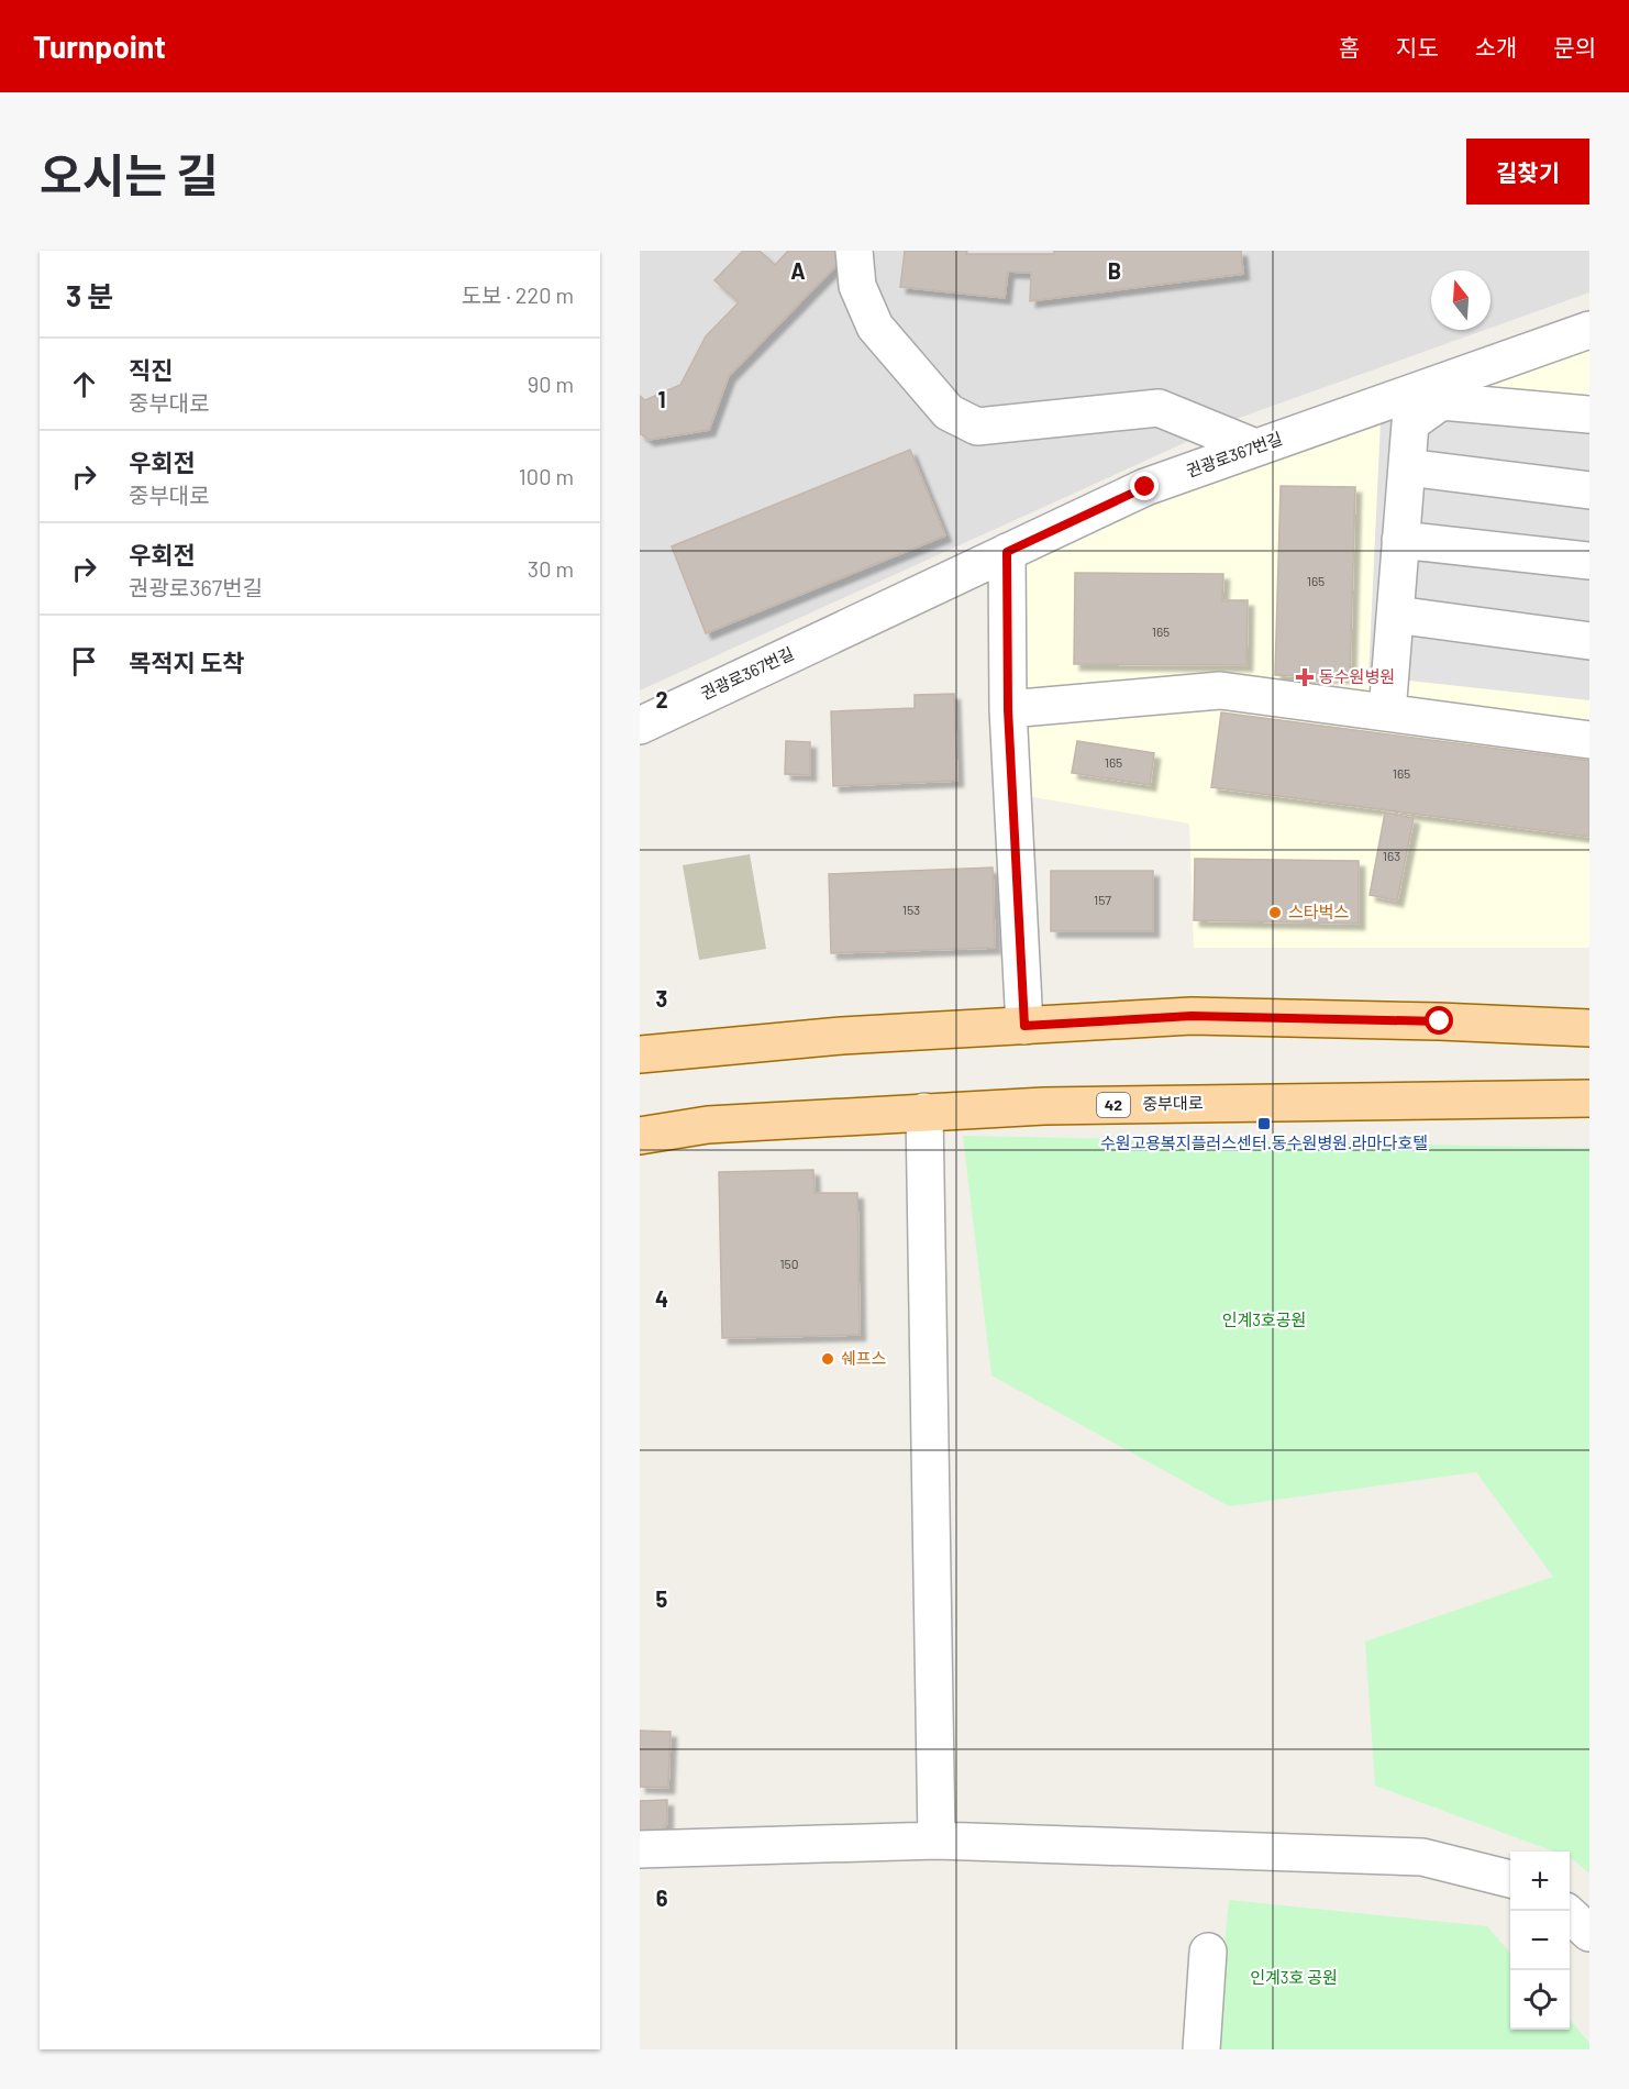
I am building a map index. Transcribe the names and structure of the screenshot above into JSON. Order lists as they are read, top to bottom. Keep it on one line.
{"streets":{"main road":["중부대로","42"],"street":["권광로367번길"]},"parks":["인계3호공원","인계3호 공원"],"places":{"health":["동수원병원"],"other":["스타벅스","쉐프스"],"transit":["수원고용복지플러스센터.동수원병원.라마다호텔"]},"house_numbers":["165","165","165","165","163","157","153","150"],"north":"top","page":{"header":"Turnpoint","nav":["홈","지도","소개","문의"],"title":"오시는 길","buttons":"길찾기","heading":["3 분","도보 · 220 m"],"list":[["직진","중부대로","90 m"],["우회전","중부대로","100 m"],["우회전","권광로367번길","30 m"],"목적지 도착"],"map_buttons":["+","−"]},"grid":{"columns":["A","B"],"rows":["1","2","3","4","5","6"]}}
